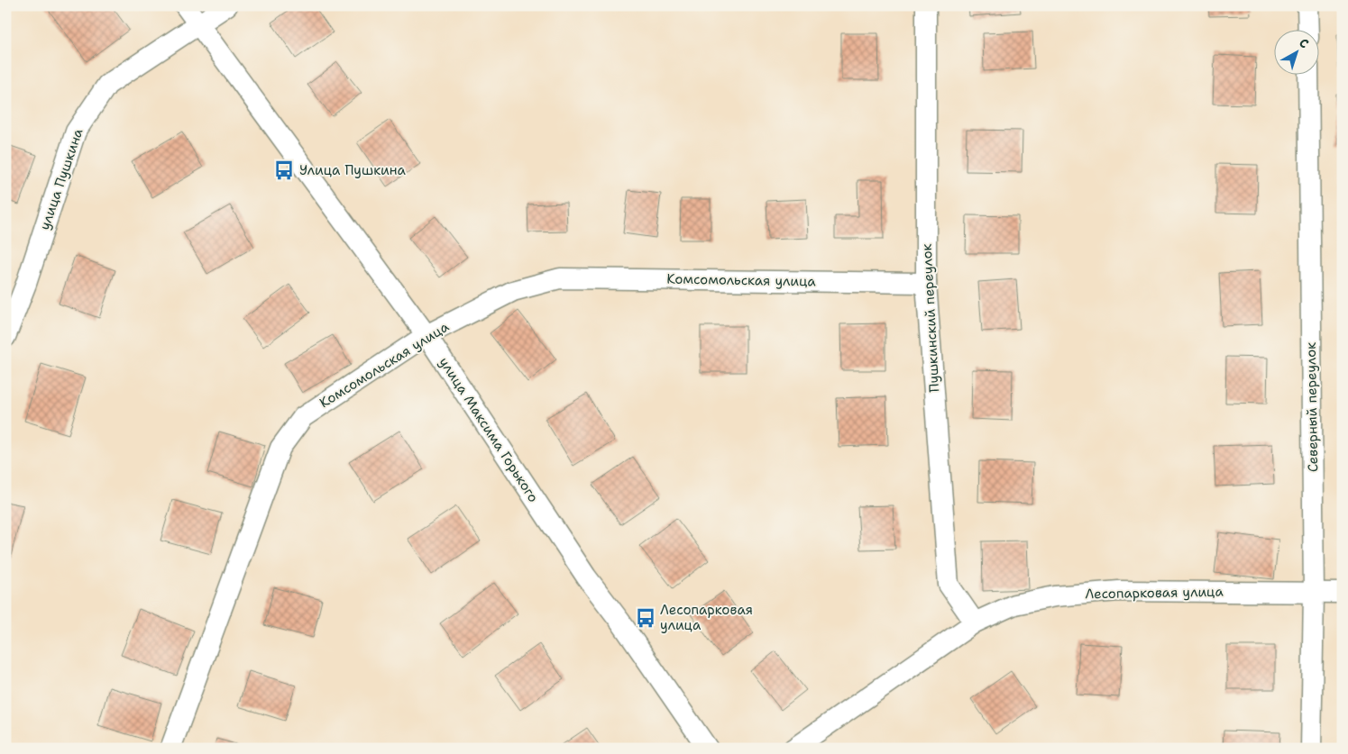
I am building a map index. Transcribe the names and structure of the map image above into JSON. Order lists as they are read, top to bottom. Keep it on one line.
{"streets":{"street":["улица Пушкина","Комсомольская улица","Пушкинский переулок","Северный переулок","улица Максима Горького","Лесопарковая улица"]},"crossings":[["улица Пушкина","улица Максима Горького"],["Комсомольская улица","Пушкинский переулок"],["Комсомольская улица","улица Максима Горького"],["Пушкинский переулок","Лесопарковая улица"],["Северный переулок","Лесопарковая улица"]],"places":{"bus stop":["Улица Пушкина","Лесопарковая улица"]},"north":"top right"}
